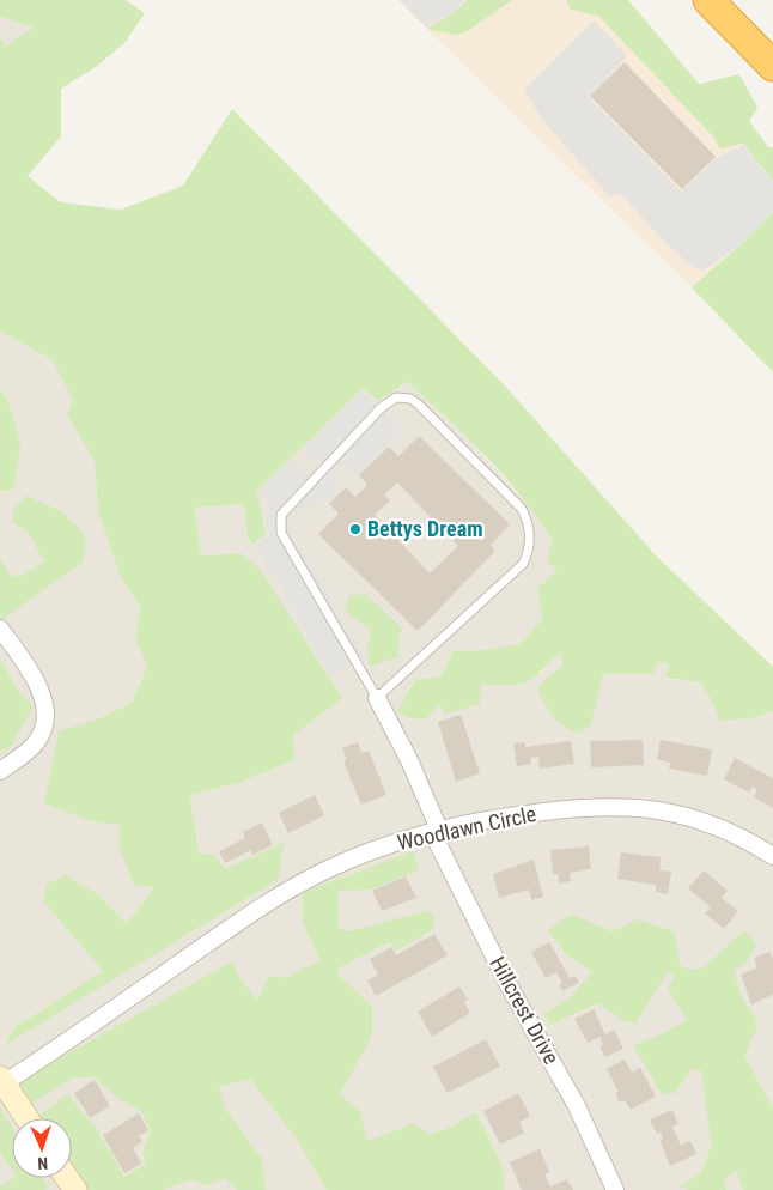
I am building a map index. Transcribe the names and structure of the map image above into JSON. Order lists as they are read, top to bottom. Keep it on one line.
{"streets":{"street":["Woodlawn Circle","Hillcrest Drive"]},"crossings":[["Woodlawn Circle","Hillcrest Drive"]],"places":["Bettys Dream"],"north":"bottom"}
